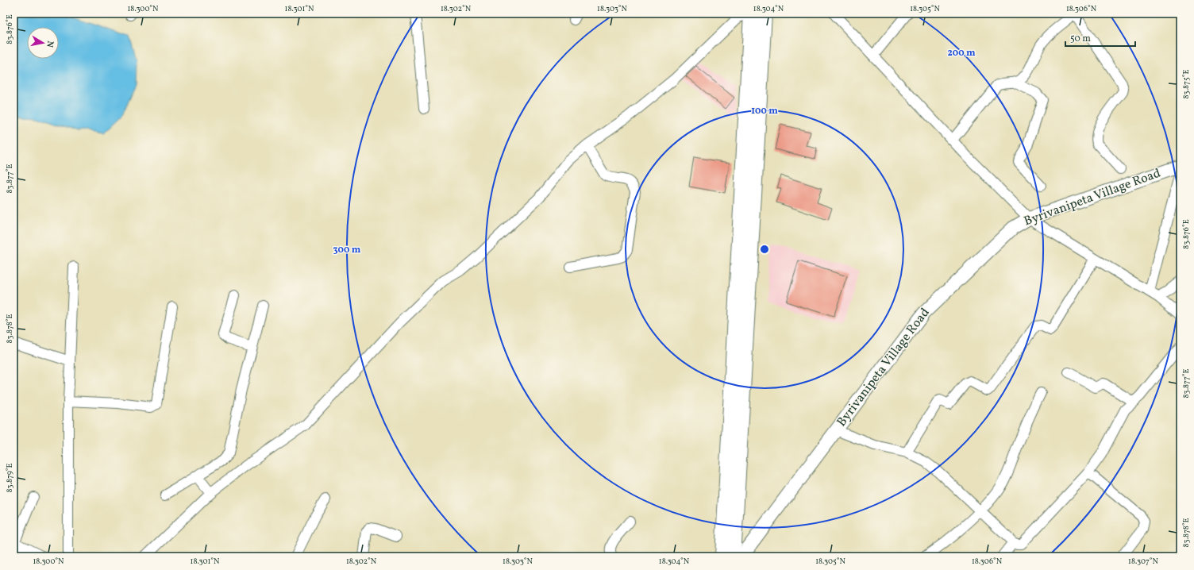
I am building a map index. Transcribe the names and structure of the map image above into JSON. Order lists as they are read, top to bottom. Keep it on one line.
{"streets":{"street":["Byrivanipeta Village Road"]},"scale_bar":"50 m","north":"right","coordinates":["18.300°N","18.301°N","18.302°N","18.303°N","18.304°N","18.305°N","18.306°N","83.876°E","83.875°E","83.877°E","83.878°E","83.879°E","18.307°N"],"rings":["200 m","100 m","300 m"]}
